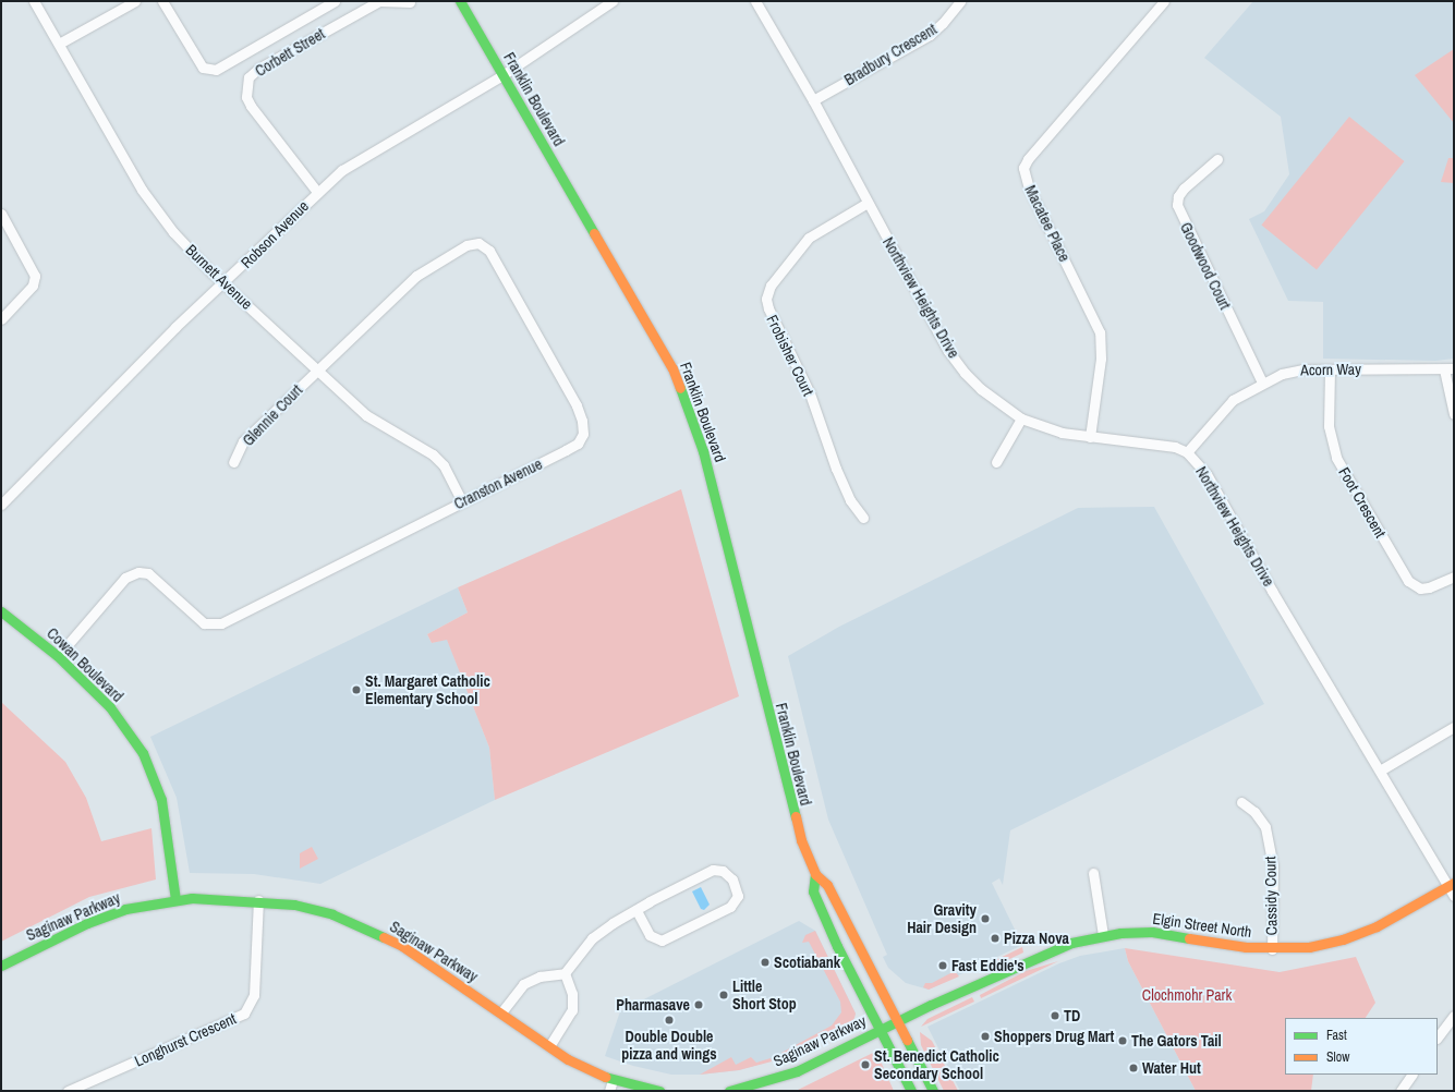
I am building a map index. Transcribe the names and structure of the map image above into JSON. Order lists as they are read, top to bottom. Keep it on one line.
{"streets":{"street":["Corbett Street","Bradbury Crescent","Franklin Boulevard","Macatee Place","Robson Avenue","Goodwood Court","Burnett Avenue","Northview Heights Drive","Frobisher Court","Acorn Way","Glennie Court","Cranston Avenue","Foot Crescent","Cowan Boulevard","Cassidy Court","Saginaw Parkway","Elgin Street North","Longhurst Crescent"]},"crossings":[["Corbett Street","Robson Avenue"],["Bradbury Crescent","Northview Heights Drive"],["Franklin Boulevard","Robson Avenue"],["Franklin Boulevard","Saginaw Parkway"],["Franklin Boulevard","Elgin Street North"],["Macatee Place","Northview Heights Drive"],["Robson Avenue","Burnett Avenue"],["Goodwood Court","Acorn Way"],["Burnett Avenue","Glennie Court"],["Burnett Avenue","Cranston Avenue"],["Northview Heights Drive","Frobisher Court"],["Northview Heights Drive","Acorn Way"],["Northview Heights Drive","Elgin Street North"],["Acorn Way","Foot Crescent"],["Glennie Court","Cranston Avenue"],["Cranston Avenue","Cowan Boulevard"],["Cowan Boulevard","Saginaw Parkway"],["Cassidy Court","Elgin Street North"],["Saginaw Parkway","Elgin Street North"],["Saginaw Parkway","Longhurst Crescent"]],"parks":["Clochmohr Park"],"places":["St. Margaret Catholic Elementary School","Gravity Hair Design","Pizza Nova","Scotiabank","Fast Eddie's","Little Short Stop","Pharmasave","TD","Double Double pizza and wings","Shoppers Drug Mart","The Gators Tail","St. Benedict Catholic Secondary School","Water Hut"],"legend":["Fast","Slow"]}
